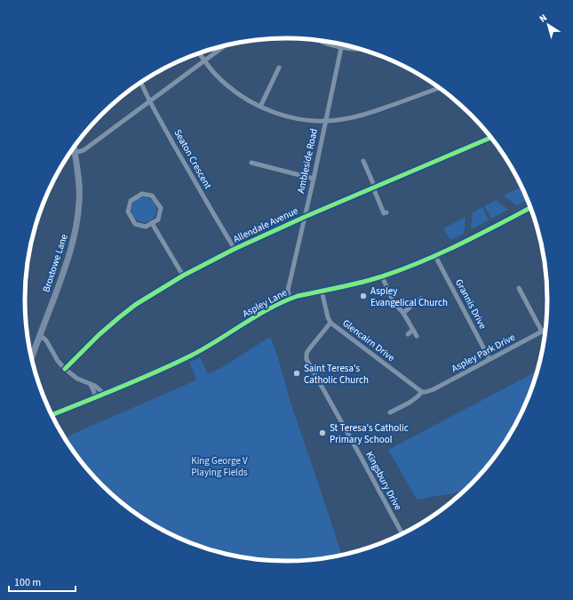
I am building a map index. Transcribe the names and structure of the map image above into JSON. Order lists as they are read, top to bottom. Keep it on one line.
{"streets":{"main road":["Broxtowe Lane","Aspley Lane"],"street":["Seaton Crescent","Ambleside Road","Allendale Avenue","Grannis Drive","Glencairn Drive","Aspley Park Drive","Kingsbury Drive"]},"crossings":[["Seaton Crescent","Allendale Avenue"],["Ambleside Road","Allendale Avenue"],["Ambleside Road","Aspley Lane"],["Aspley Lane","Grannis Drive"],["Aspley Lane","Glencairn Drive"],["Grannis Drive","Aspley Park Drive"],["Glencairn Drive","Aspley Park Drive"],["Glencairn Drive","Kingsbury Drive"]],"parks":["King George V Playing Fields"],"places":["Aspley Evangelical Church","Saint Teresa's Catholic Church","St Teresa's Catholic Primary School"],"scale_bar":"100 m","north":"top left"}
